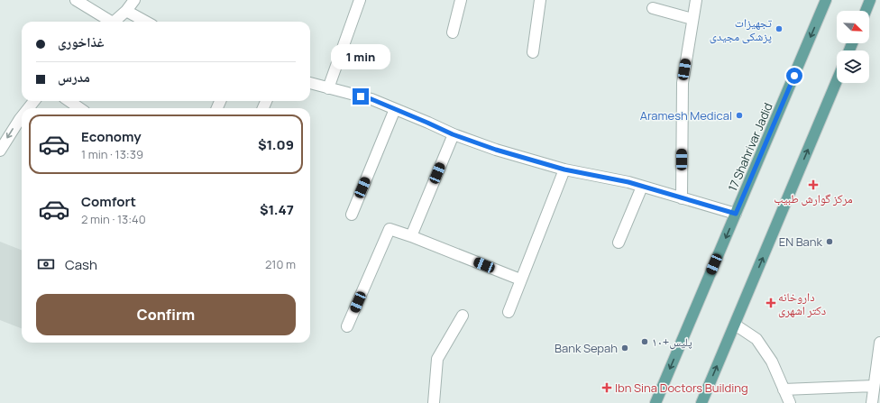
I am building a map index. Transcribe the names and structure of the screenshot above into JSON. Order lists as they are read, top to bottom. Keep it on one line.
{"streets":{"main road":["17 Shahrivar Jadid"]},"places":{"other":["تجهیزات پزشکی مجیدی","Aramesh Medical","EN Bank","پلیس+۱۰","Bank Sepah"],"health":["مرکز گوارش طبیب","داروخانه دکتر اشهری","Ibn Sina Doctors Building"]},"north":"bottom right","page":{"banner":["غذاخوری","مدرس"],"bubble":"1 min","list":[{"name":"Economy","note":"1 min · 13:39","value":"$1.09"},{"name":"Comfort","note":"2 min · 13:40","value":"$1.47"}],"pay":["Cash","210 m"],"buttons":"Confirm"}}
